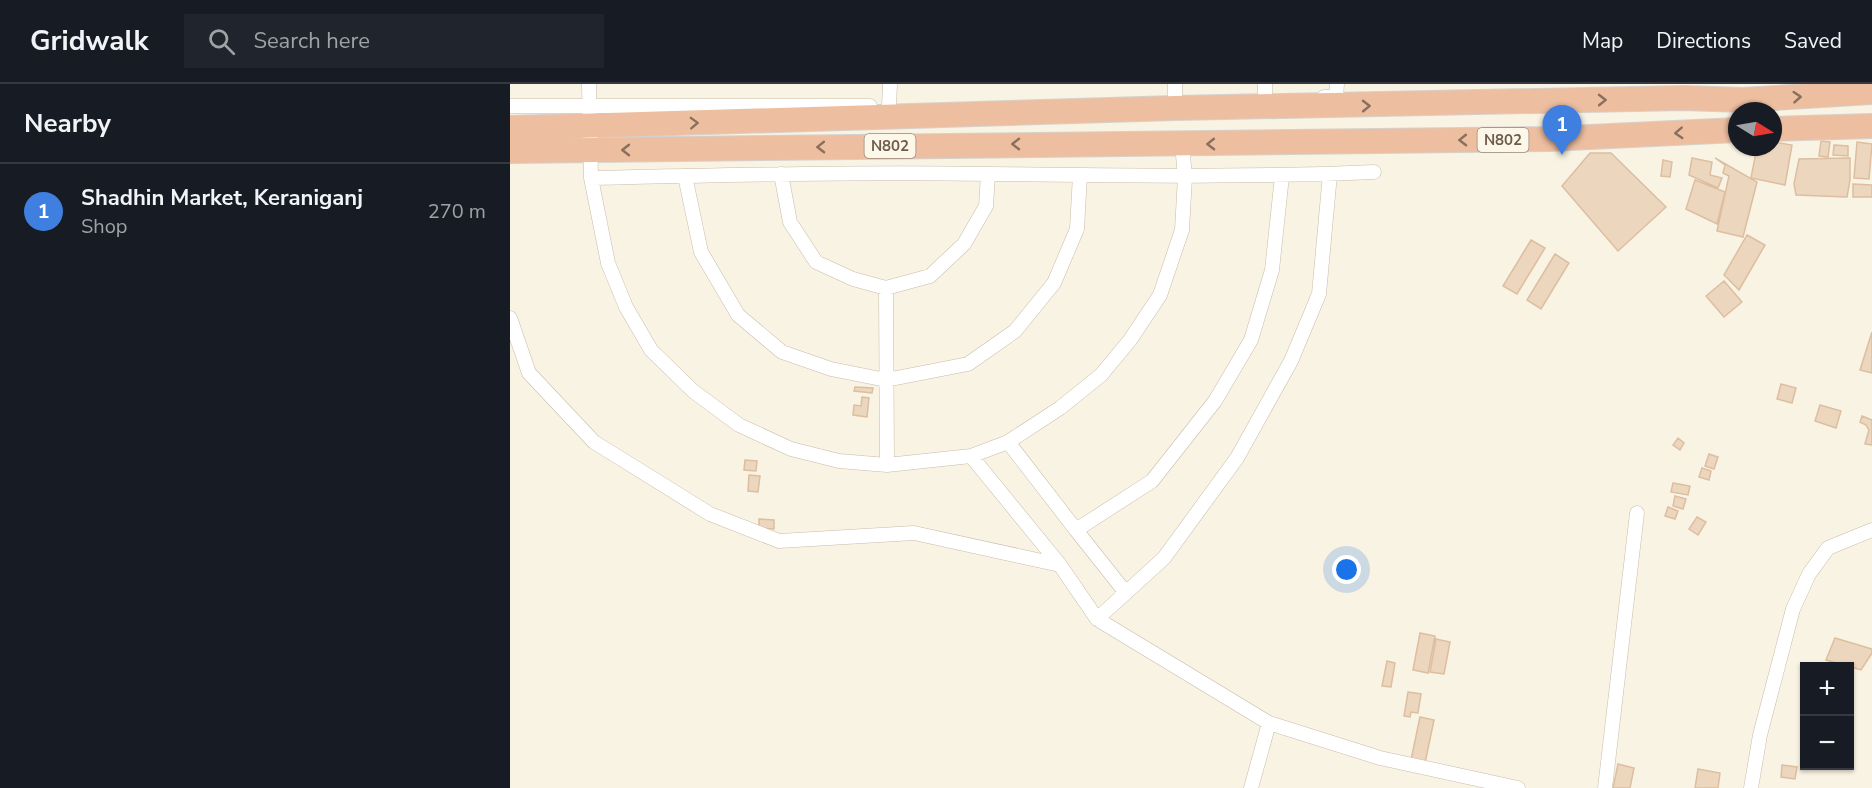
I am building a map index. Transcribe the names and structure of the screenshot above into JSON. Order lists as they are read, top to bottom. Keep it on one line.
{"streets":{"highway":["N802"]},"north":"right","page":{"header":"Gridwalk","search":"Search here","nav":["Map","Directions","Saved"],"heading":"Nearby","pins":"1","list":[{"mark":"1","name":"Shadhin Market, Keraniganj","note":"Shop","value":"270 m"}],"map_buttons":["+","−"]}}
